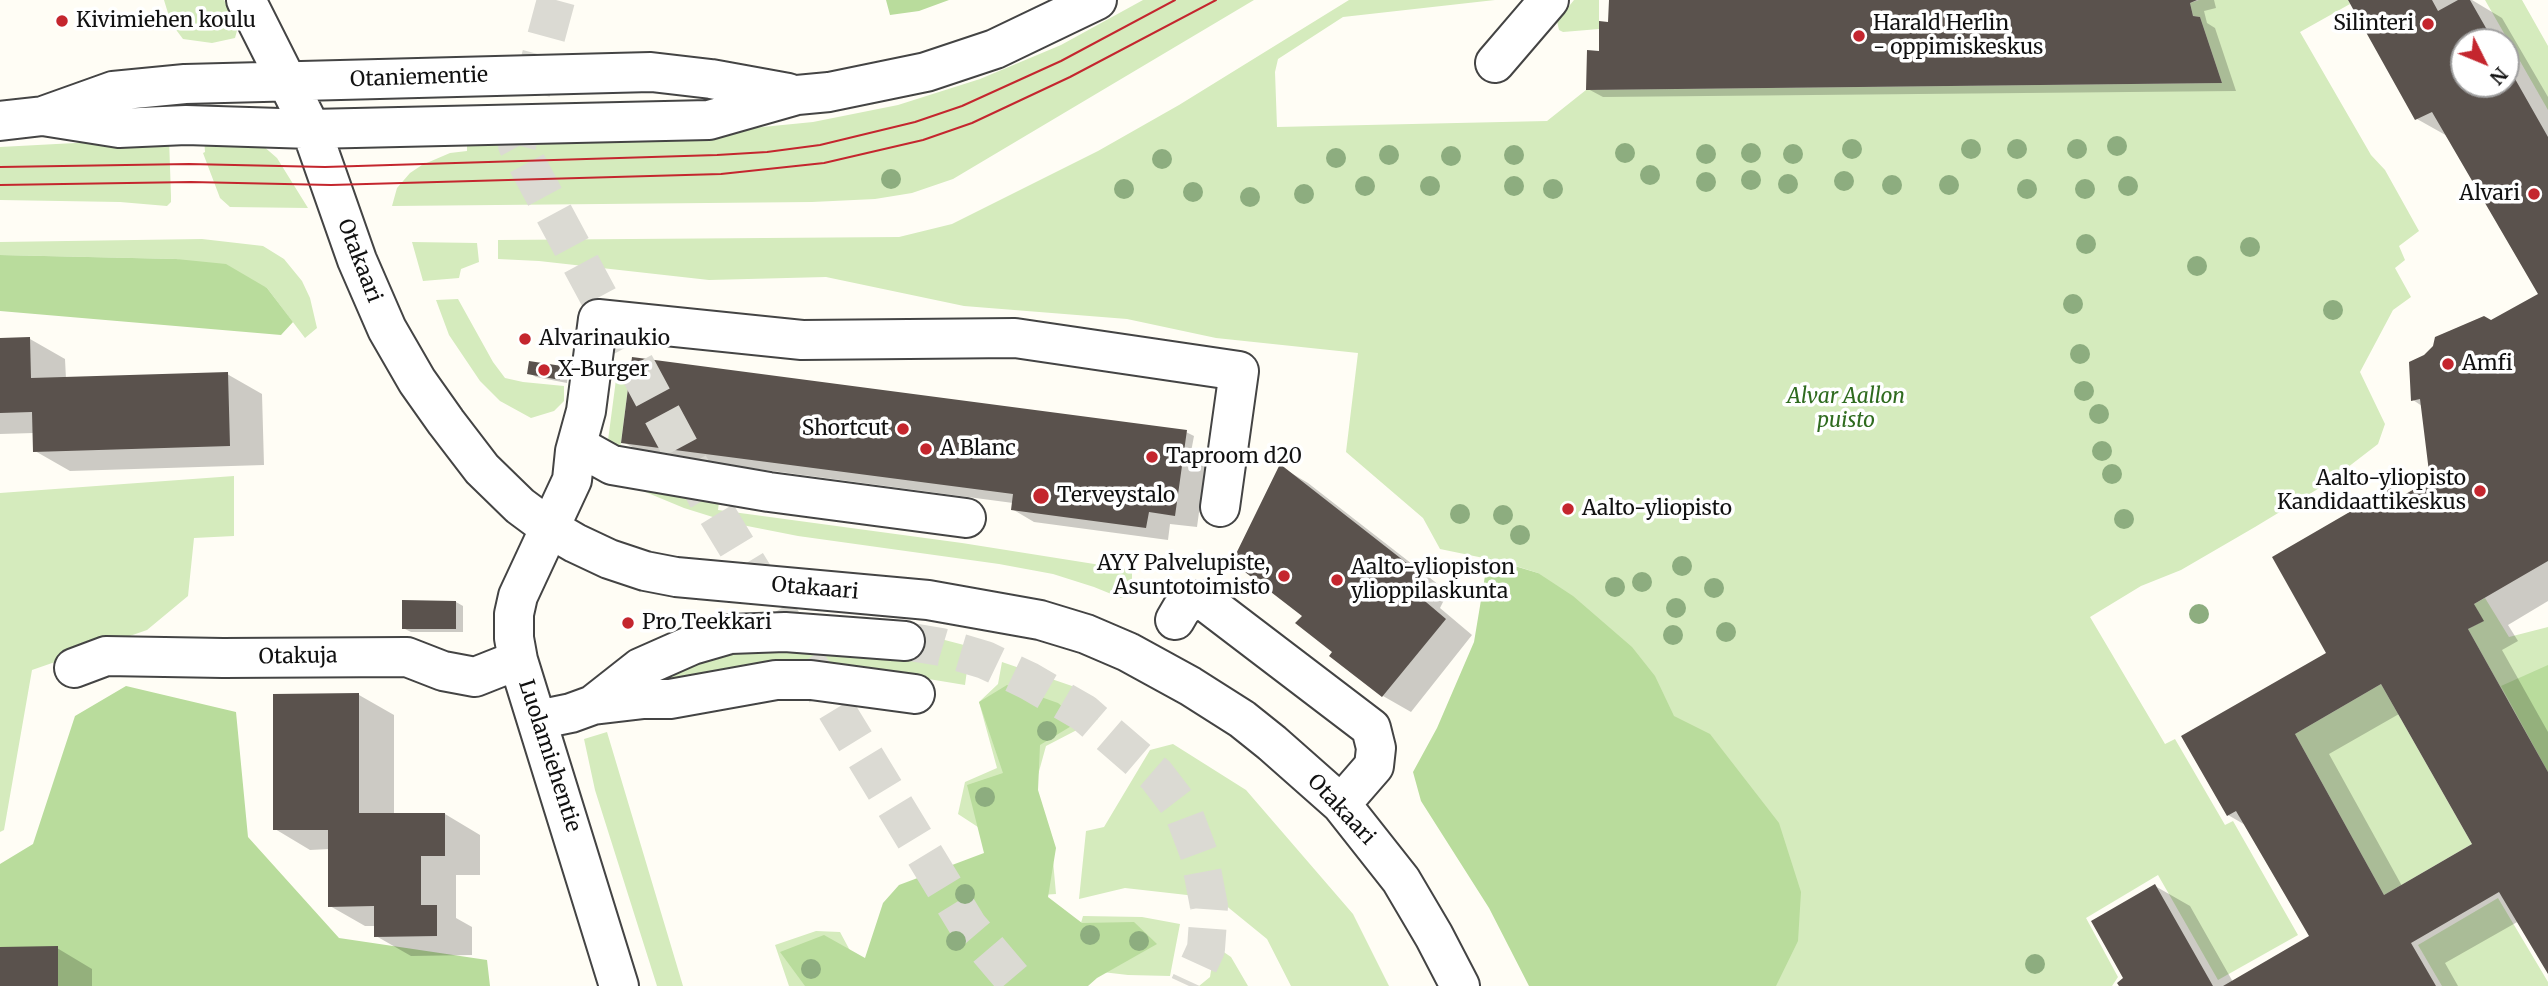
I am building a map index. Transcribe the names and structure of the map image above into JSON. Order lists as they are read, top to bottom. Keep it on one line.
{"streets":{"street":["Otaniementie","Otakaari","Otakuja","Luolamiehentie"]},"crossings":[["Otaniementie","Otakaari"],["Otakaari","Luolamiehentie"],["Otakuja","Luolamiehentie"]],"parks":["Alvar Aallon puisto"],"places":["Kivimiehen koulu","Silinteri","Harald Herlin - oppimiskeskus","Alvari","Alvarinaukio","Amfi","X-Burger","Shortcut","A Blanc","Taproom d20","Aalto-yliopisto Kandidaattikeskus","Terveystalo","Aalto-yliopisto","AYY Palvelupiste, Asuntotoimisto","Aalto-yliopiston ylioppilaskunta","Pro Teekkari"],"north":"bottom right"}
